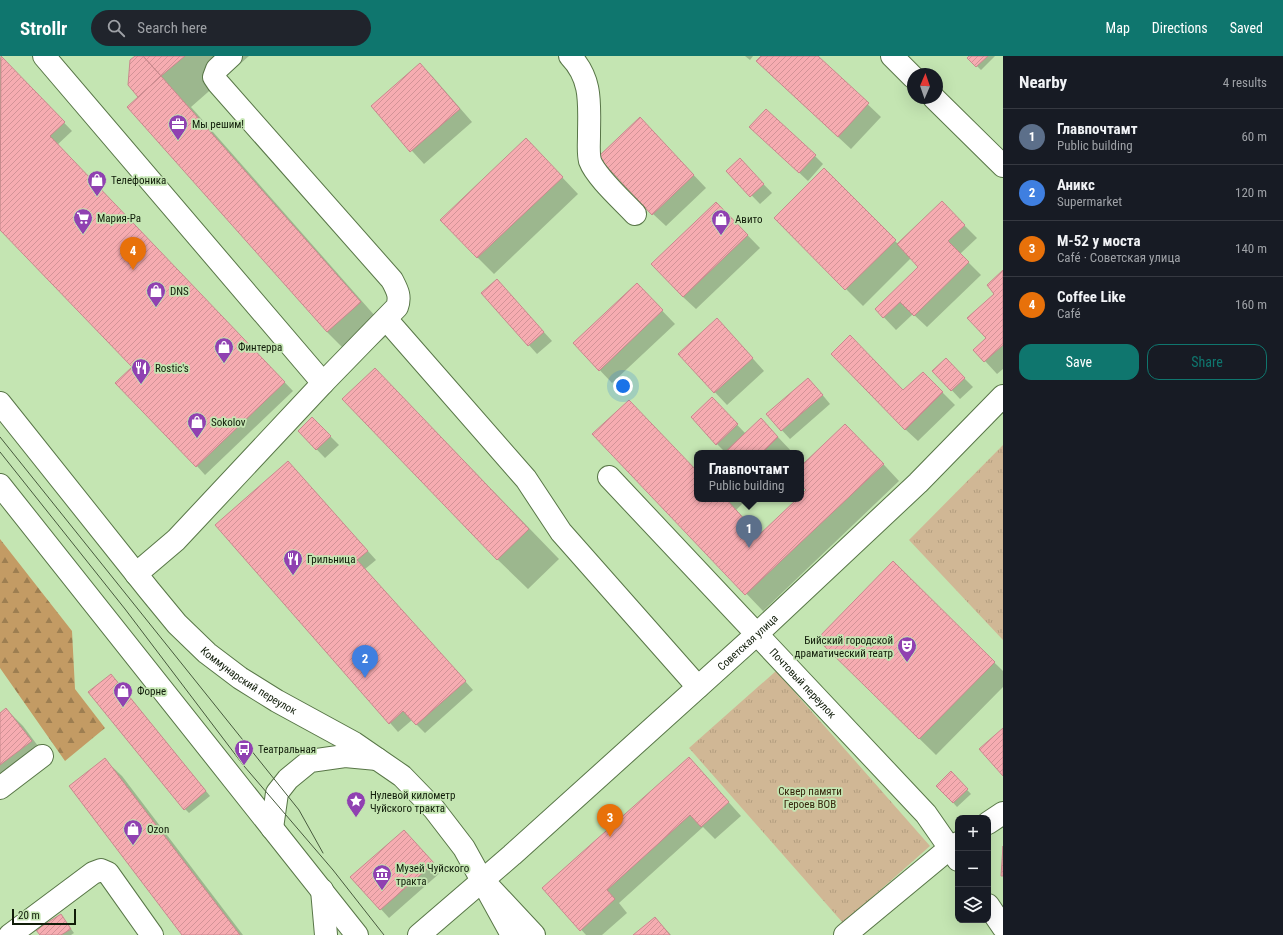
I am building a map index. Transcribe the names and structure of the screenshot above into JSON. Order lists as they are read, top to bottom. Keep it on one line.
{"streets":{"main road":["Советская улица","Коммунарский переулок","Почтовый переулок"]},"crossings":[["Советская улица","Коммунарский переулок"],["Советская улица","Почтовый переулок"]],"parks":["Сквер памяти Героев ВОВ"],"places":{"office":["Мы решим!"],"shop":["Телефоника","Авито","DNS","Финтерра","Sokolov","Форне","Ozon"],"supermarket":["Мария-Ра"],"restaurant":["Rostic's","Грильница"],"theatre":["Бийский городской драматический театр"],"bus stop":["Театральная"],"place":["Нулевой километр Чуйского тракта"],"museum":["Музей Чуйского тракта"]},"scale_bar":"20 m","north":"top","page":{"header":"Strollr","search":"Search here","nav":["Map","Directions","Saved"],"heading":["Nearby","4 results"],"list":[{"mark":"1","name":"Главпочтамт","note":"Public building","value":"60 m"},{"mark":"2","name":"Аникс","note":"Supermarket","value":"120 m"},{"mark":"3","name":"М-52 у моста","note":"Café · Советская улица","value":"140 m"},{"mark":"4","name":"Coffee Like","note":"Café","value":"160 m"}],"pins":["4","1","2","3"],"buttons":["Save","Share"],"popup":["Главпочтамт","Public building"],"map_buttons":["+","−"],"scale":"20 m"}}
